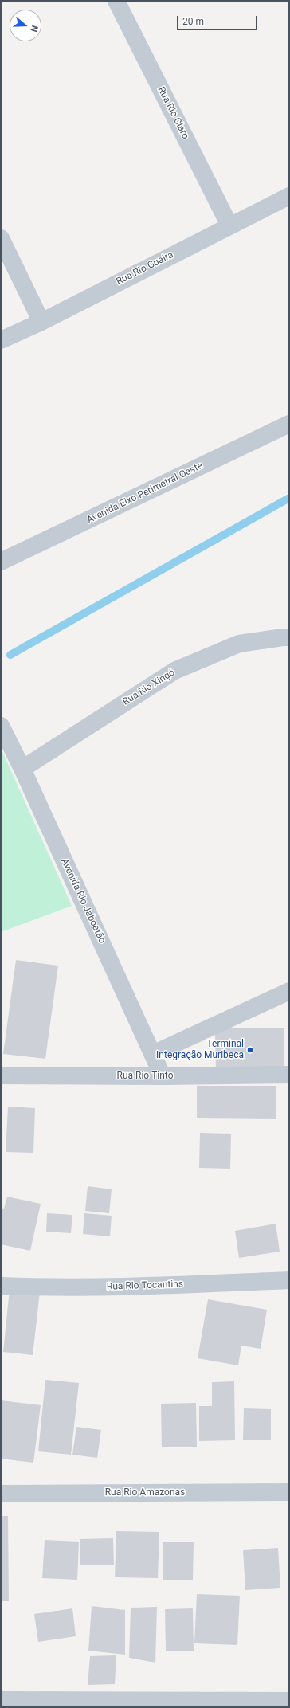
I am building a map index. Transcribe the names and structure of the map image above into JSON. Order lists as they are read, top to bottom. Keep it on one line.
{"streets":{"street":["Rua Rio Claro","Rua Rio Guaira","Avenida Eixo Perimetral Oeste","Rua Rio Xingó","Avenida Rio Jaboatão","Rua Rio Tinto","Rua Rio Tocantins","Rua Rio Amazonas"]},"crossings":[["Rua Rio Claro","Rua Rio Guaira"],["Rua Rio Xingó","Avenida Rio Jaboatão"],["Avenida Rio Jaboatão","Rua Rio Tinto"]],"places":["Terminal Integração Muribeca"],"scale_bar":"20 m","north":"right"}
